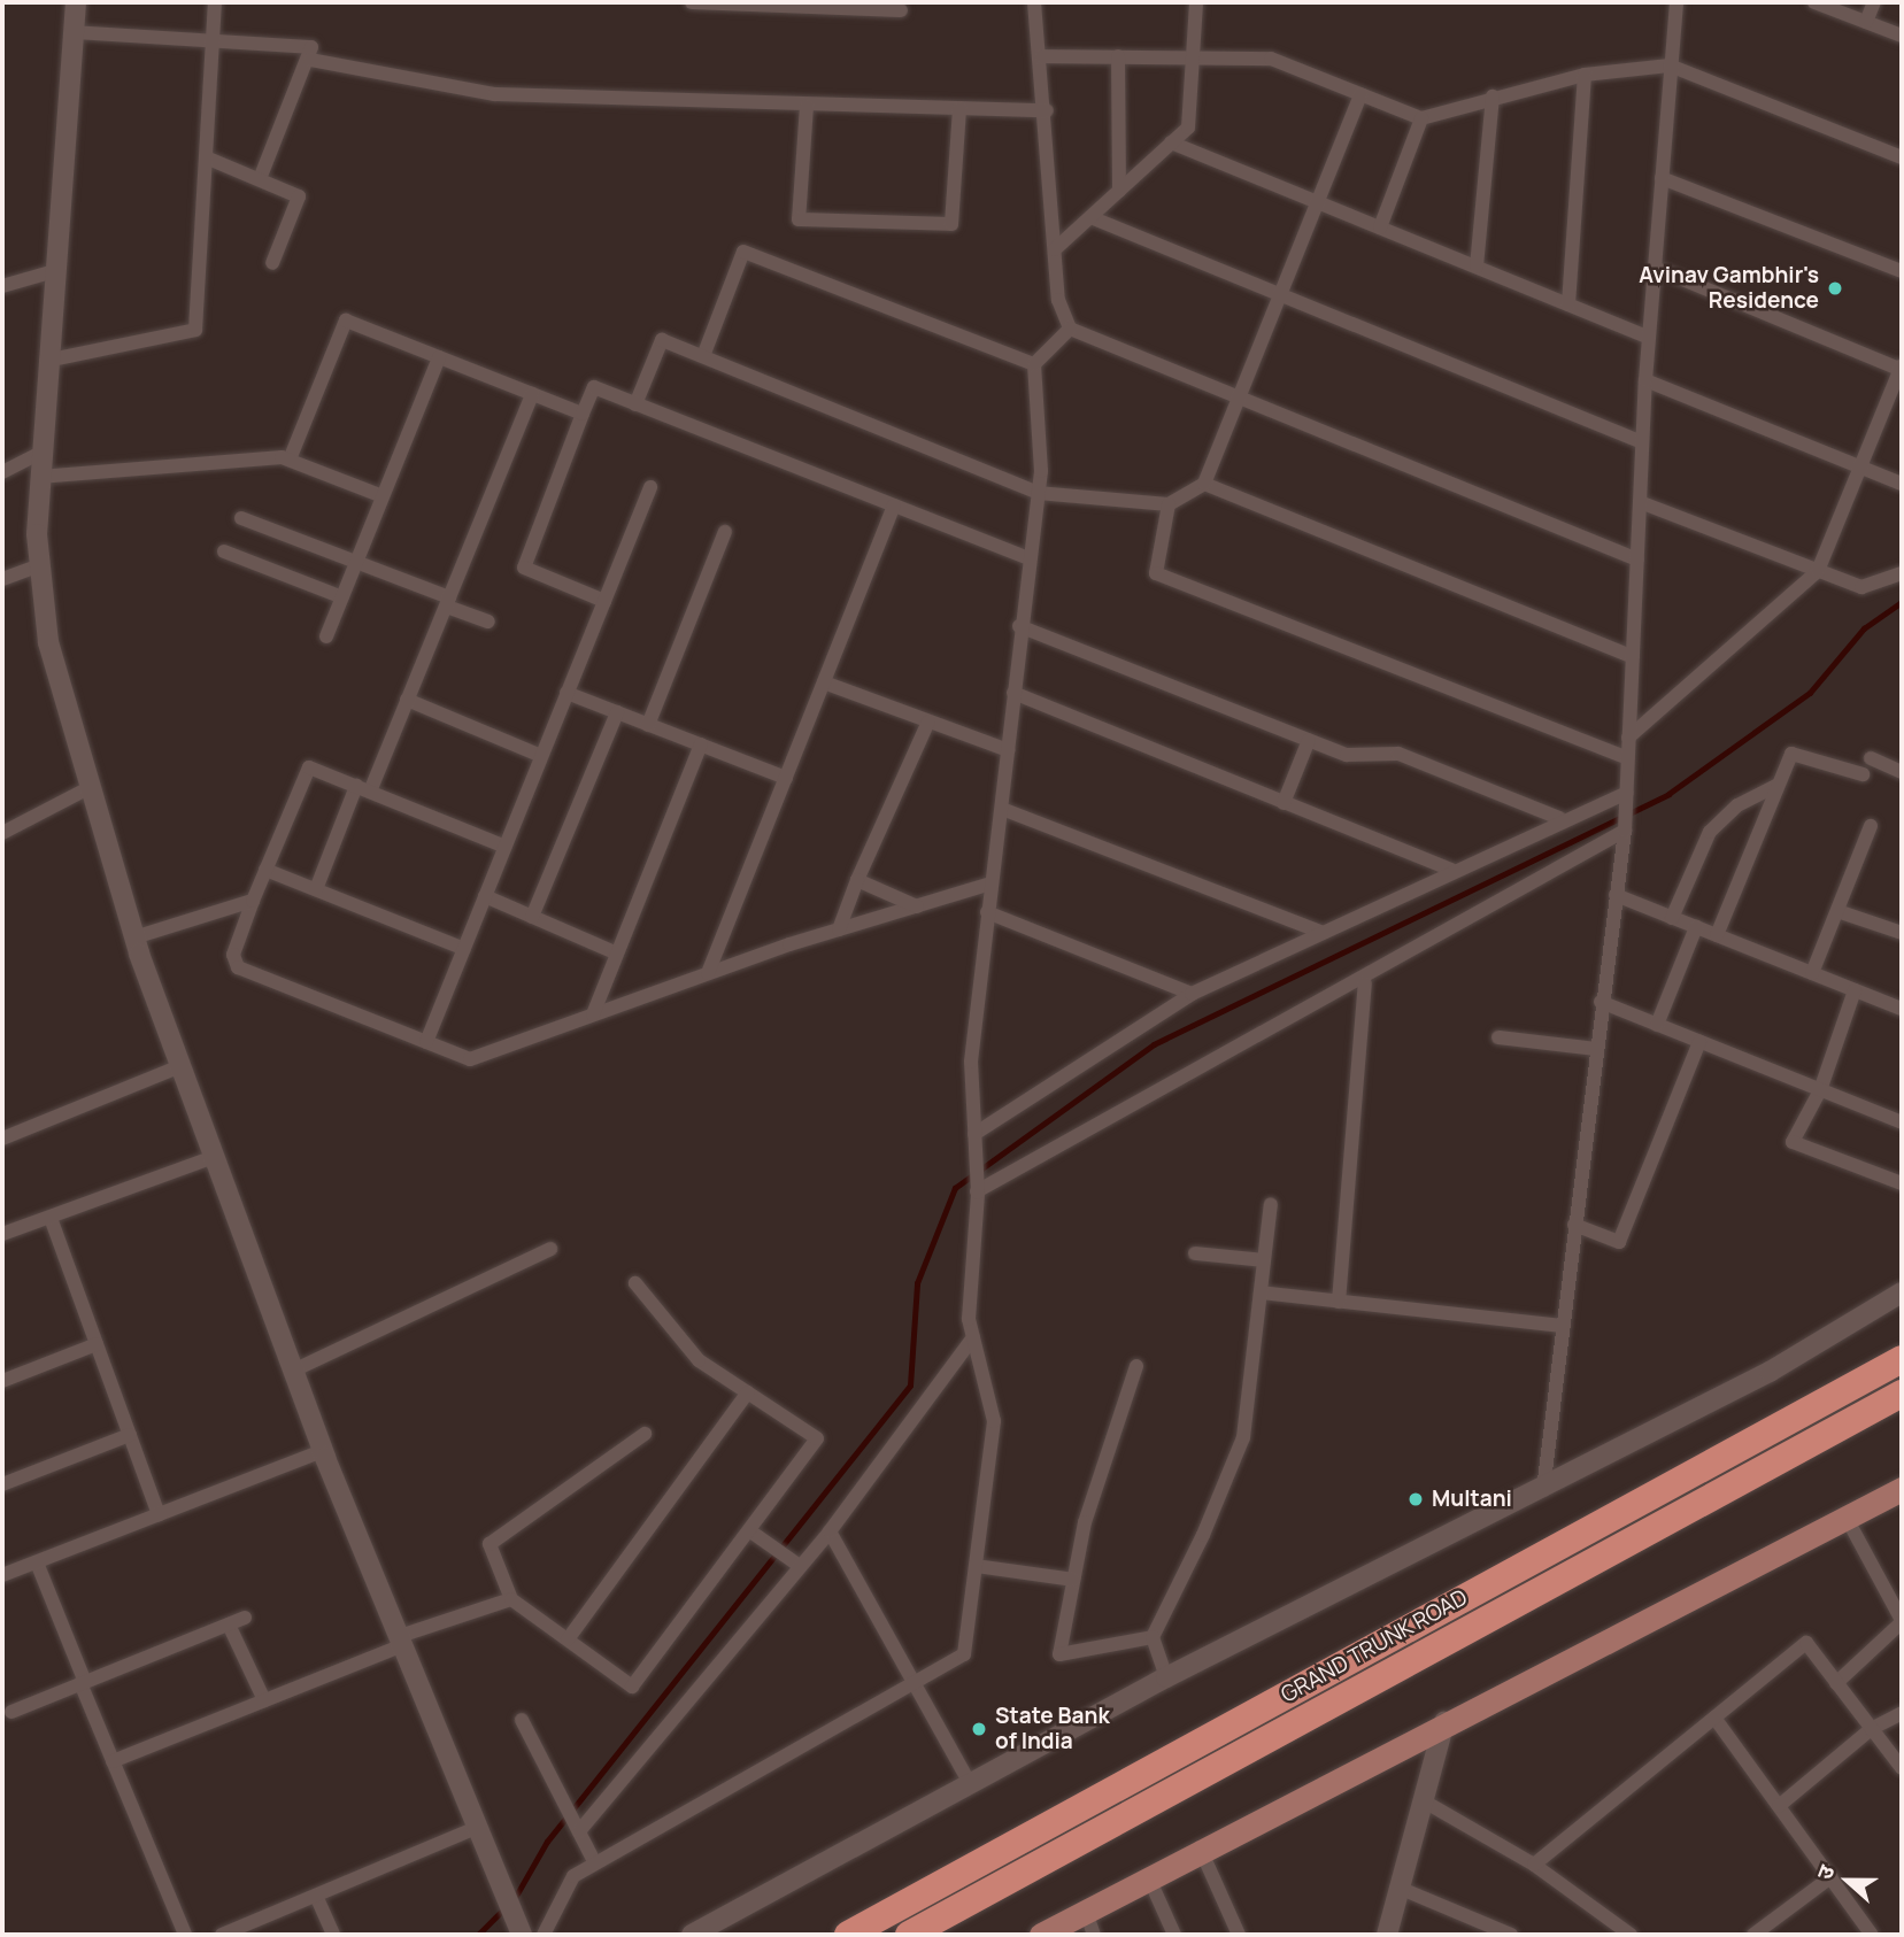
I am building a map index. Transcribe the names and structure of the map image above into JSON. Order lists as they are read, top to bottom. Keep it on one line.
{"streets":{"highway":["GRAND TRUNK ROAD"]},"places":["Avinav Gambhir's Residence","Multani","State Bank of India"],"north":"left"}
